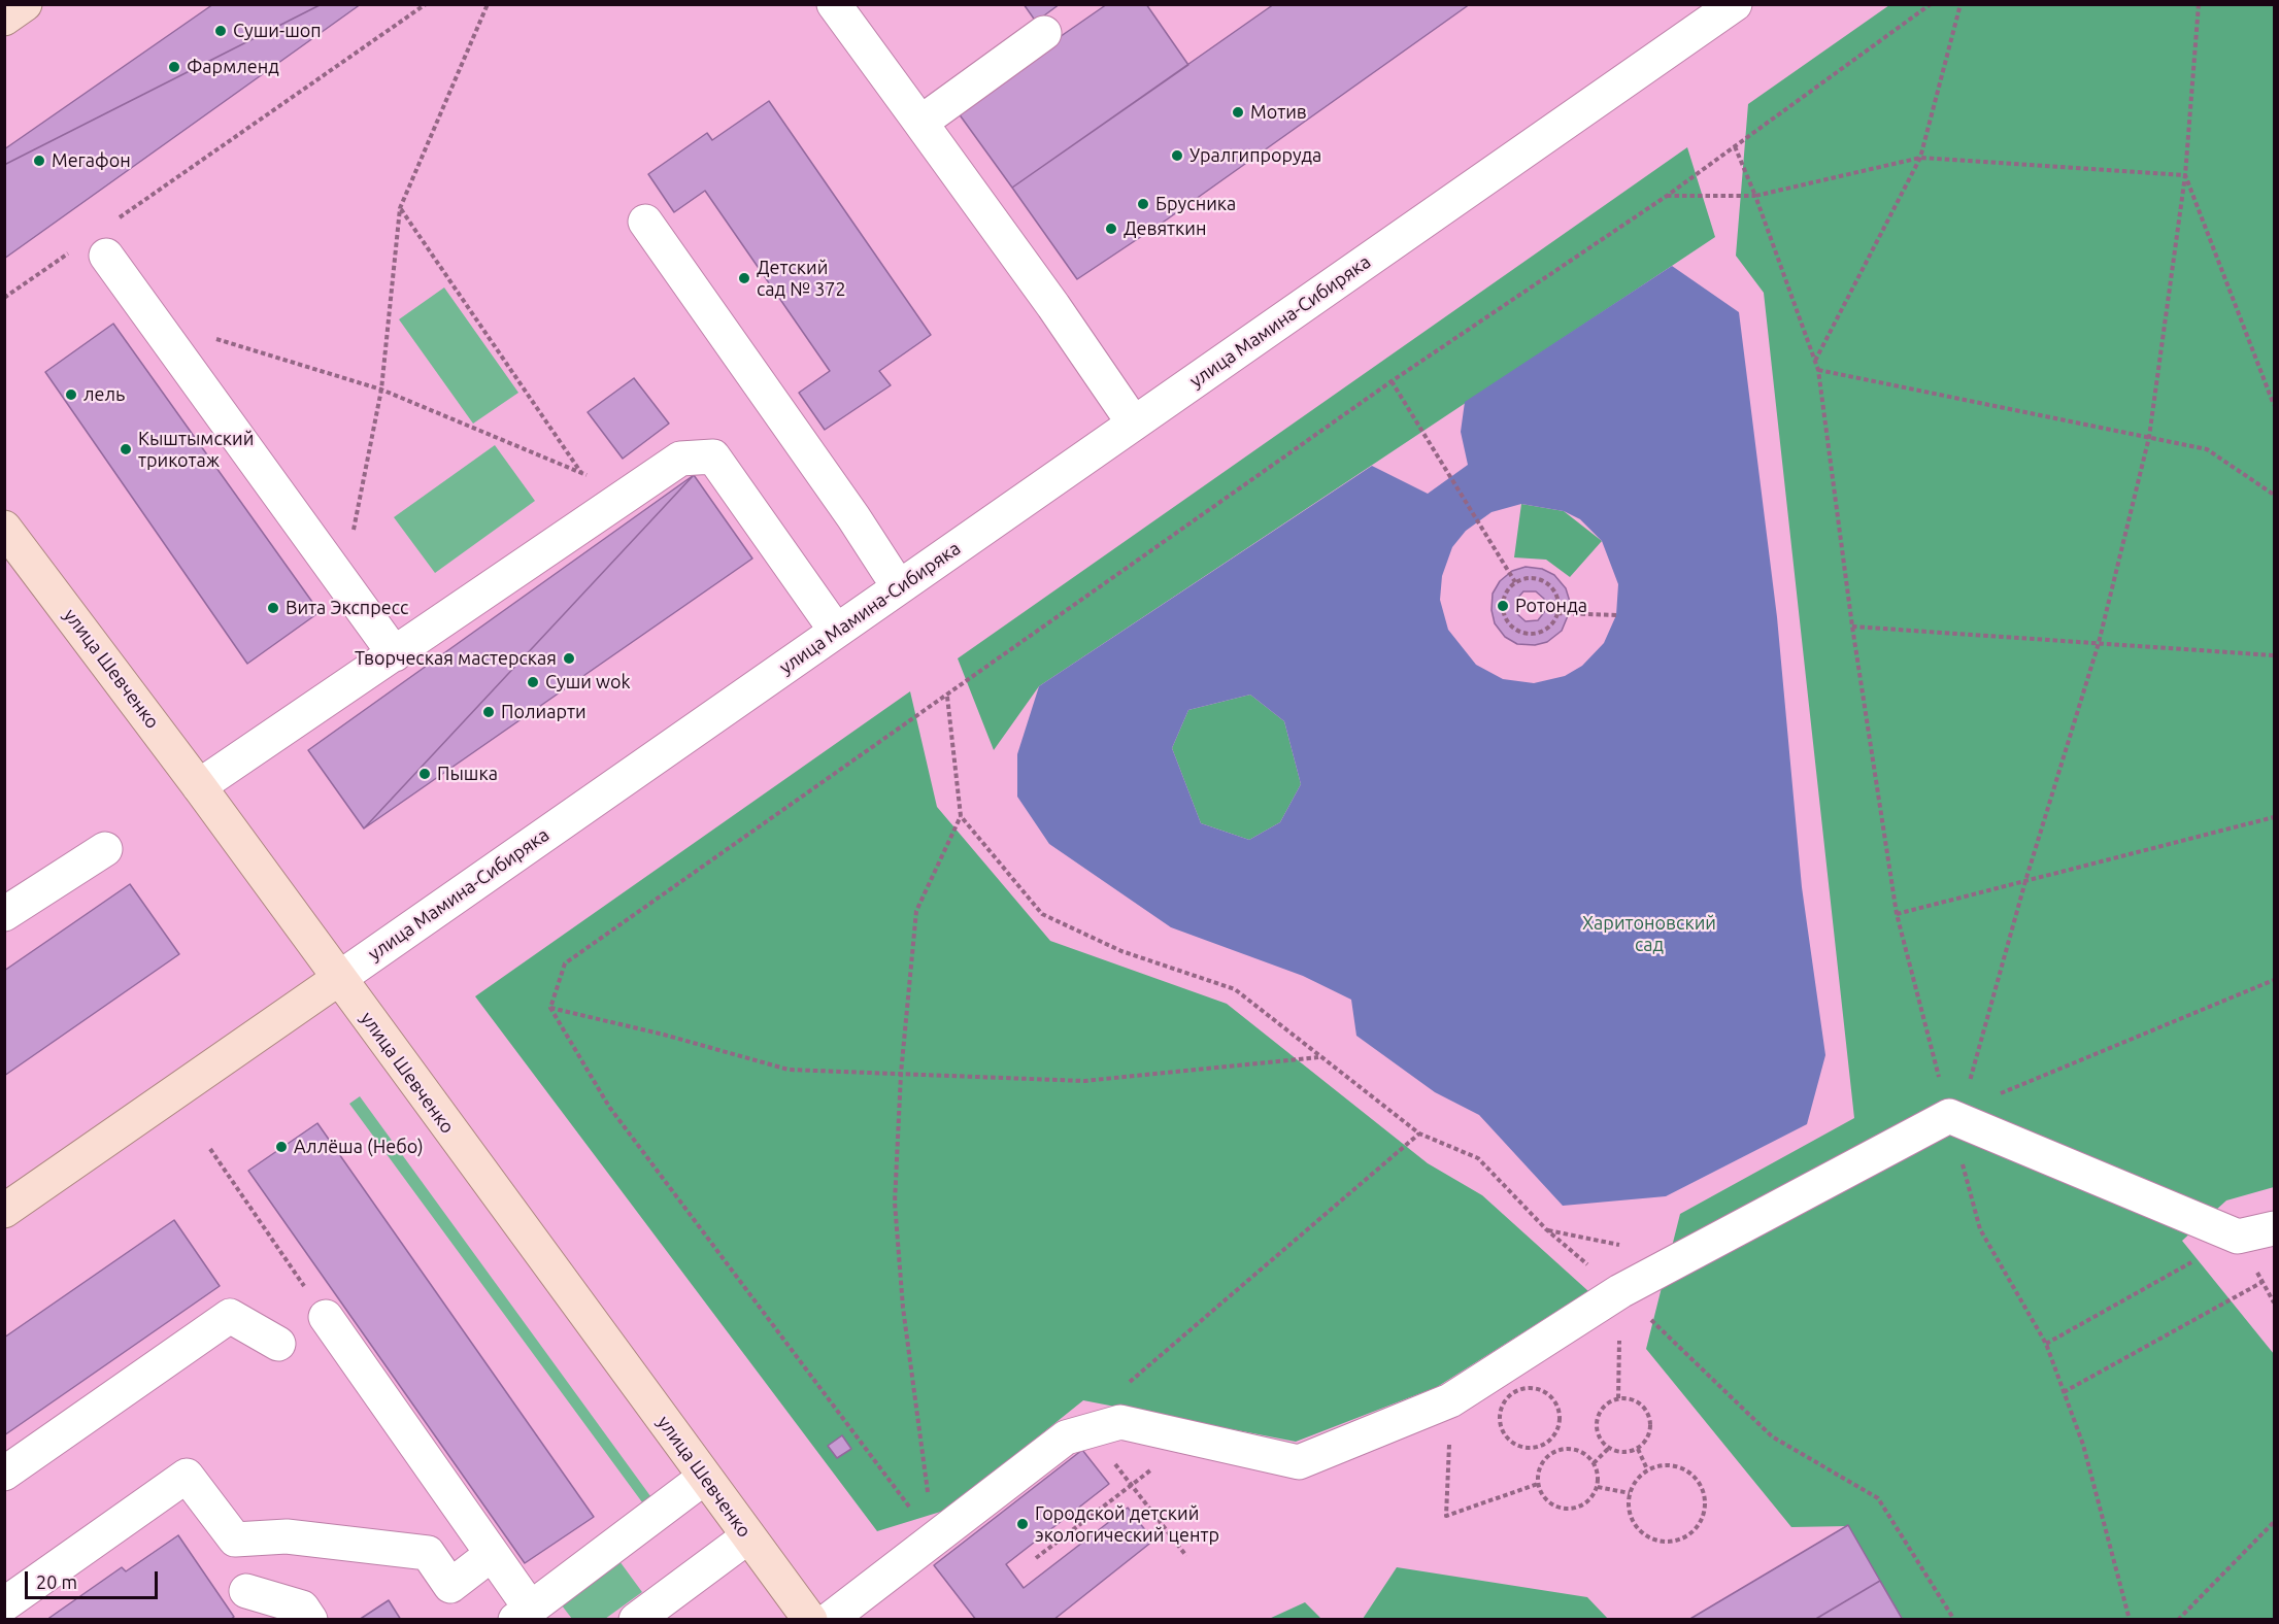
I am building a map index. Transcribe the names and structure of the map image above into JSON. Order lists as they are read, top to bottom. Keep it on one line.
{"streets":{"main road":["улица Мамина-Сибиряка","улица Шевченко"]},"crossings":[["улица Мамина-Сибиряка","улица Шевченко"]],"parks":["Харитоновский сад"],"places":["Суши-шоп","Фармленд","Мотив","Уралгипроруда","Мегафон","Брусника","Девяткин","Детский сад № 372","лель","Кыштымский трикотаж","Ротонда","Вита Экспресс","Творческая мастерская","Суши wok","Полиарти","Пышка","Аллёша (Небо)","Городской детский экологический центр"],"scale_bar":"20 m"}
